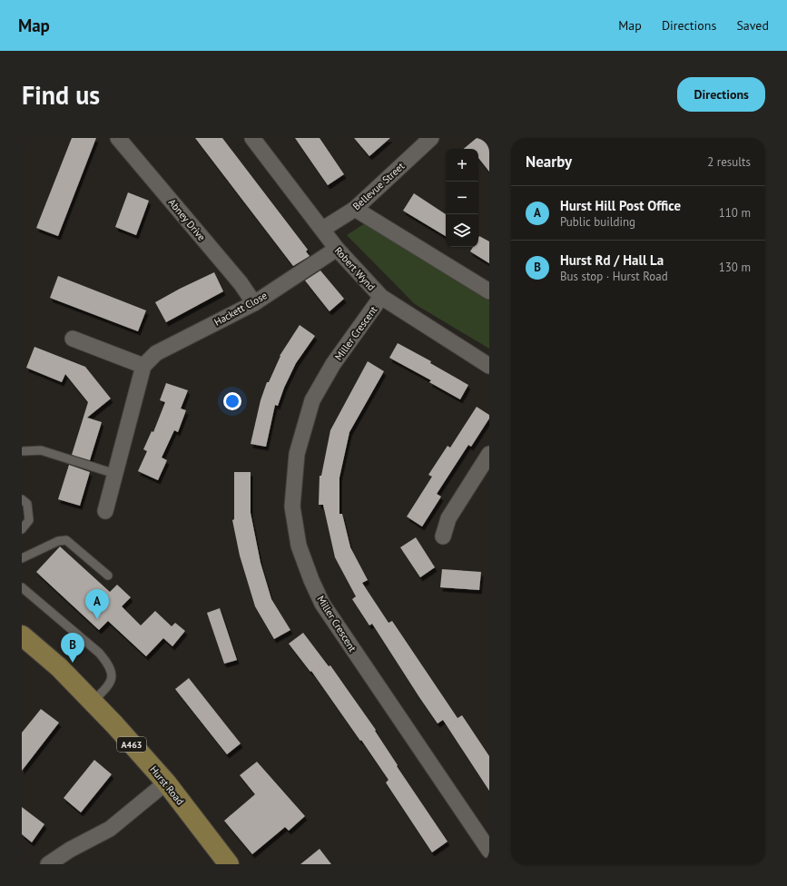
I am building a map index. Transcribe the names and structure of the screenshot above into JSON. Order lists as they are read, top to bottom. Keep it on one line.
{"streets":{"main road":["A463","Hurst Road"],"street":["Bellevue Street","Abney Drive","Robert Wynd","Hackett Close","Miller Crescent"]},"crossings":[["Bellevue Street","Robert Wynd"],["Abney Drive","Hackett Close"],["Robert Wynd","Hackett Close"],["Robert Wynd","Miller Crescent"]],"page":{"header":"Map","nav":["Map","Directions","Saved"],"buttons":"Directions","title":"Find us","heading":["Nearby","2 results"],"map_buttons":["+","−"],"list":[{"mark":"A","name":"Hurst Hill Post Office","note":"Public building","value":"110 m"},{"mark":"B","name":"Hurst Rd / Hall La","note":"Bus stop · Hurst Road","value":"130 m"}],"pins":["A","B"]}}
